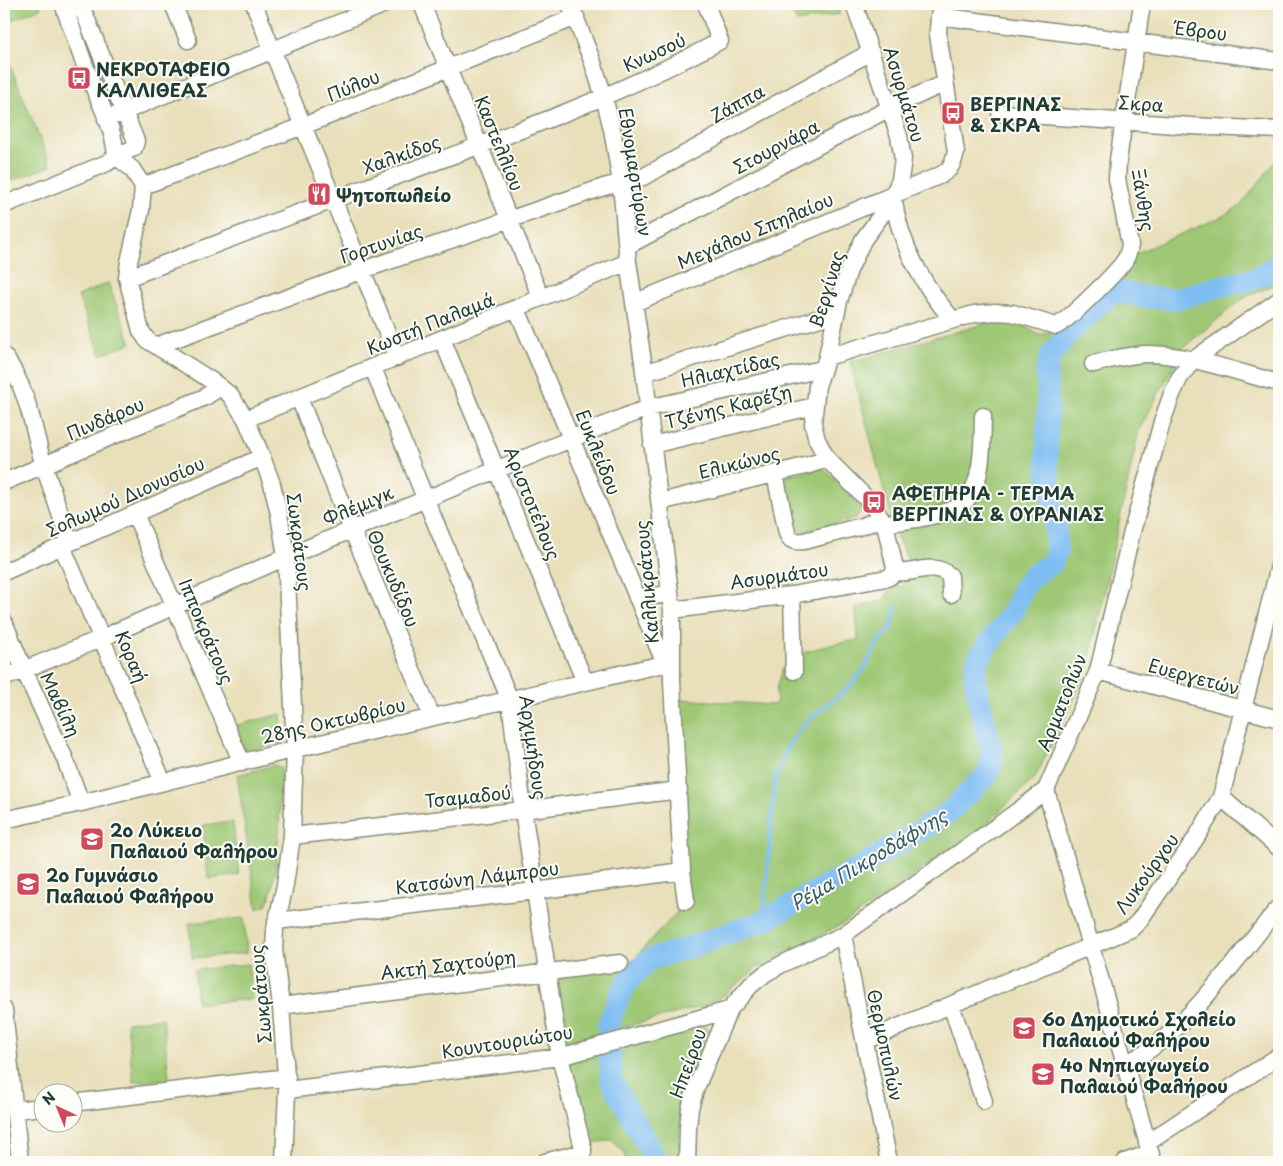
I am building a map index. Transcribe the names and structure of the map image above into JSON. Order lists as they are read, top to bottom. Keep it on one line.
{"streets":{"street":["Έβρου","Κνωσού","Πύλου","Ασυρμάτου","Ζάππα","Σκρα","Καστελλίου","Στουρνάρα","Χαλκίδος","Εθνομαρτύρων","Ξάνθης","Μεγάλου Σπηλαίου","Γορτυνίας","Βεργίνας","Κωστή Παλαμά","Ηλιαχτίδας","Τζένης Καρέζη","Πινδάρου","Ευκλείδου","Ελικώνος","Σολωμού Διονυσίου","Αριστοτέλους","Φλέμιγκ","Σωκράτους","Θουκυδίδου","Καλλικράτους","Ιπποκράτους","Κοραή","Ευεργετών","Αρματολών","Μαβίλη","28ης Οκτωβρίου","Αρχιμήδους","Τσαμαδού","Λυκούργου","Κατσώνη Λάμπρου","Ακτή Σαχτούρη","Κουντουριώτου","Θερμοπυλών","Ηπείρου"]},"crossings":[["Έβρου","Ξάνθης"],["Κνωσού","Χαλκίδος"],["Κνωσού","Εθνομαρτύρων"],["Πύλου","Καστελλίου"],["Πύλου","Εθνομαρτύρων"],["Πύλου","Σωκράτους"],["Ασυρμάτου","Ζάππα"],["Ασυρμάτου","Στουρνάρα"],["Ασυρμάτου","Μεγάλου Σπηλαίου"],["Ασυρμάτου","Βεργίνας"],["Ασυρμάτου","Ευκλείδου"],["Ασυρμάτου","Καλλικράτους"],["Ζάππα","Εθνομαρτύρων"],["Ζάππα","Γορτυνίας"],["Σκρα","Ξάνθης"],["Καστελλίου","Χαλκίδος"],["Καστελλίου","Γορτυνίας"],["Καστελλίου","Κωστή Παλαμά"],["Στουρνάρα","Εθνομαρτύρων"],["Στουρνάρα","Κωστή Παλαμά"],["Στουρνάρα","Καλλικράτους"],["Χαλκίδος","Εθνομαρτύρων"],["Χαλκίδος","Σωκράτους"],["Εθνομαρτύρων","Γορτυνίας"],["Εθνομαρτύρων","Κωστή Παλαμά"],["Εθνομαρτύρων","Καλλικράτους"],["Ξάνθης","Ηλιαχτίδας"],["Μεγάλου Σπηλαίου","Βεργίνας"],["Μεγάλου Σπηλαίου","Καλλικράτους"],["Γορτυνίας","Σωκράτους"],["Βεργίνας","Ηλιαχτίδας"],["Βεργίνας","Τζένης Καρέζη"],["Βεργίνας","Ελικώνος"],["Κωστή Παλαμά","Ευκλείδου"],["Κωστή Παλαμά","Αριστοτέλους"],["Κωστή Παλαμά","Σωκράτους"],["Κωστή Παλαμά","Θουκυδίδου"],["Κωστή Παλαμά","Καλλικράτους"],["Κωστή Παλαμά","Αρχιμήδους"],["Ηλιαχτίδας","Φλέμιγκ"],["Ηλιαχτίδας","Καλλικράτους"],["Τζένης Καρέζη","Καλλικράτους"],["Πινδάρου","Σωκράτους"],["Πινδάρου","Κοραή"],["Ευκλείδου","Φλέμιγκ"],["Ευκλείδου","Καλλικράτους"],["Ευκλείδου","28ης Οκτωβρίου"],["Ελικώνος","Καλλικράτους"],["Σολωμού Διονυσίου","Σωκράτους"],["Σολωμού Διονυσίου","Ιπποκράτους"],["Σολωμού Διονυσίου","Κοραή"],["Αριστοτέλους","Φλέμιγκ"],["Αριστοτέλους","28ης Οκτωβρίου"],["Φλέμιγκ","Σωκράτους"],["Φλέμιγκ","Θουκυδίδου"],["Φλέμιγκ","Καλλικράτους"],["Φλέμιγκ","Ιπποκράτους"],["Φλέμιγκ","Κοραή"],["Φλέμιγκ","Μαβίλη"],["Φλέμιγκ","Αρχιμήδους"],["Σωκράτους","28ης Οκτωβρίου"],["Σωκράτους","Τσαμαδού"],["Σωκράτους","Κατσώνη Λάμπρου"],["Σωκράτους","Ακτή Σαχτούρη"],["Σωκράτους","Κουντουριώτου"],["Θουκυδίδου","28ης Οκτωβρίου"],["Καλλικράτους","28ης Οκτωβρίου"],["Καλλικράτους","Τσαμαδού"],["Καλλικράτους","Κατσώνη Λάμπρου"],["Ιπποκράτους","28ης Οκτωβρίου"],["Κοραή","28ης Οκτωβρίου"],["Ευεργετών","Αρματολών"],["Ευεργετών","Λυκούργου"],["Αρματολών","Κουντουριώτου"],["Αρματολών","Θερμοπυλών"],["Αρματολών","Ηπείρου"],["Μαβίλη","28ης Οκτωβρίου"],["28ης Οκτωβρίου","Αρχιμήδους"],["Αρχιμήδους","Τσαμαδού"],["Αρχιμήδους","Κατσώνη Λάμπρου"],["Αρχιμήδους","Ακτή Σαχτούρη"],["Αρχιμήδους","Κουντουριώτου"],["Λυκούργου","Θερμοπυλών"],["Κουντουριώτου","Ηπείρου"]],"water":["Ρέμα Πικροδάφνης"],"places":{"bus stop":["ΝΕΚΡΟΤΑΦΕΙΟ ΚΑΛΛΙΘΕΑΣ","ΒΕΡΓΙΝΑΣ & ΣΚΡΑ","ΑΦΕΤΗΡΙΑ - ΤΕΡΜΑ ΒΕΡΓΙΝΑΣ & ΟΥΡΑΝΙΑΣ"],"restaurant":["Ψητοπωλείο"],"school or university":["2ο Λύκειο Παλαιού Φαλήρου","2ο Γυμνάσιο Παλαιού Φαλήρου","6ο Δημοτικό Σχολείο Παλαιού Φαλήρου","4ο Νηπιαγωγείο Παλαιού Φαλήρου"]},"north":"top left"}
